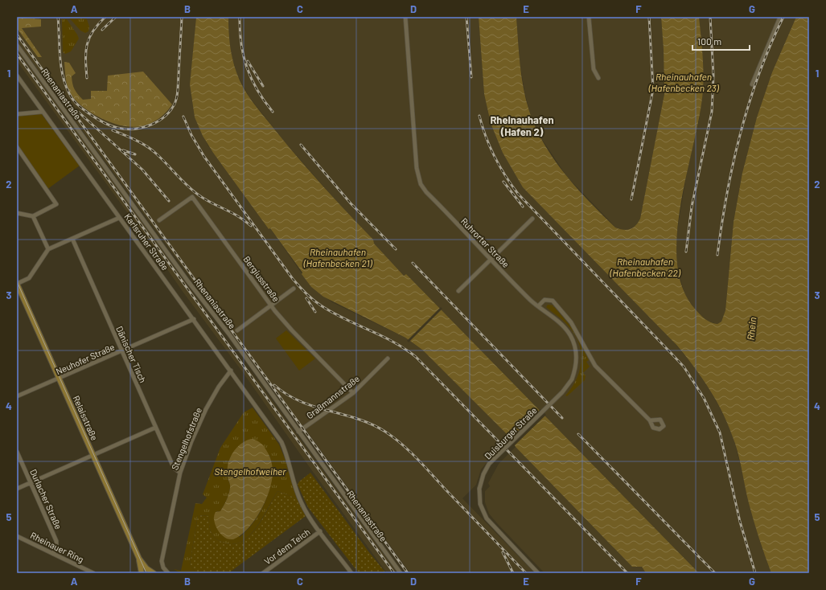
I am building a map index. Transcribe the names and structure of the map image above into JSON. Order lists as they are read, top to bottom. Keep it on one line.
{"streets":{"main road":["Relaisstraße"],"street":["Rhenaniastraße","Karlsruher Straße","Ruhrorter Straße","Bergiusstraße","Dänischer Tisch","Neuhofer Straße","Graßmannstraße","Duisburger Straße","Stengelhofstraße","Durlacher Straße","Vor dem Teich","Rheinauer Ring"]},"crossings":[["Rhenaniastraße","Graßmannstraße"],["Karlsruher Straße","Neuhofer Straße"],["Karlsruher Straße","Stengelhofstraße"],["Karlsruher Straße","Vor dem Teich"],["Ruhrorter Straße","Duisburger Straße"],["Bergiusstraße","Graßmannstraße"],["Dänischer Tisch","Neuhofer Straße"],["Dänischer Tisch","Stengelhofstraße"],["Neuhofer Straße","Relaisstraße"],["Durlacher Straße","Rheinauer Ring"]],"districts":["Rheinauhafen (Hafen 2)"],"water":["Rheinauhafen (Hafenbecken 23)","Rheinauhafen (Hafenbecken 21)","Rheinauhafen (Hafenbecken 22)","Rhein","Stengelhofweiher"],"scale_bar":"100 m","grid":{"columns":["A","B","C","D","E","F","G"],"rows":["1","2","3","4","5"]}}
